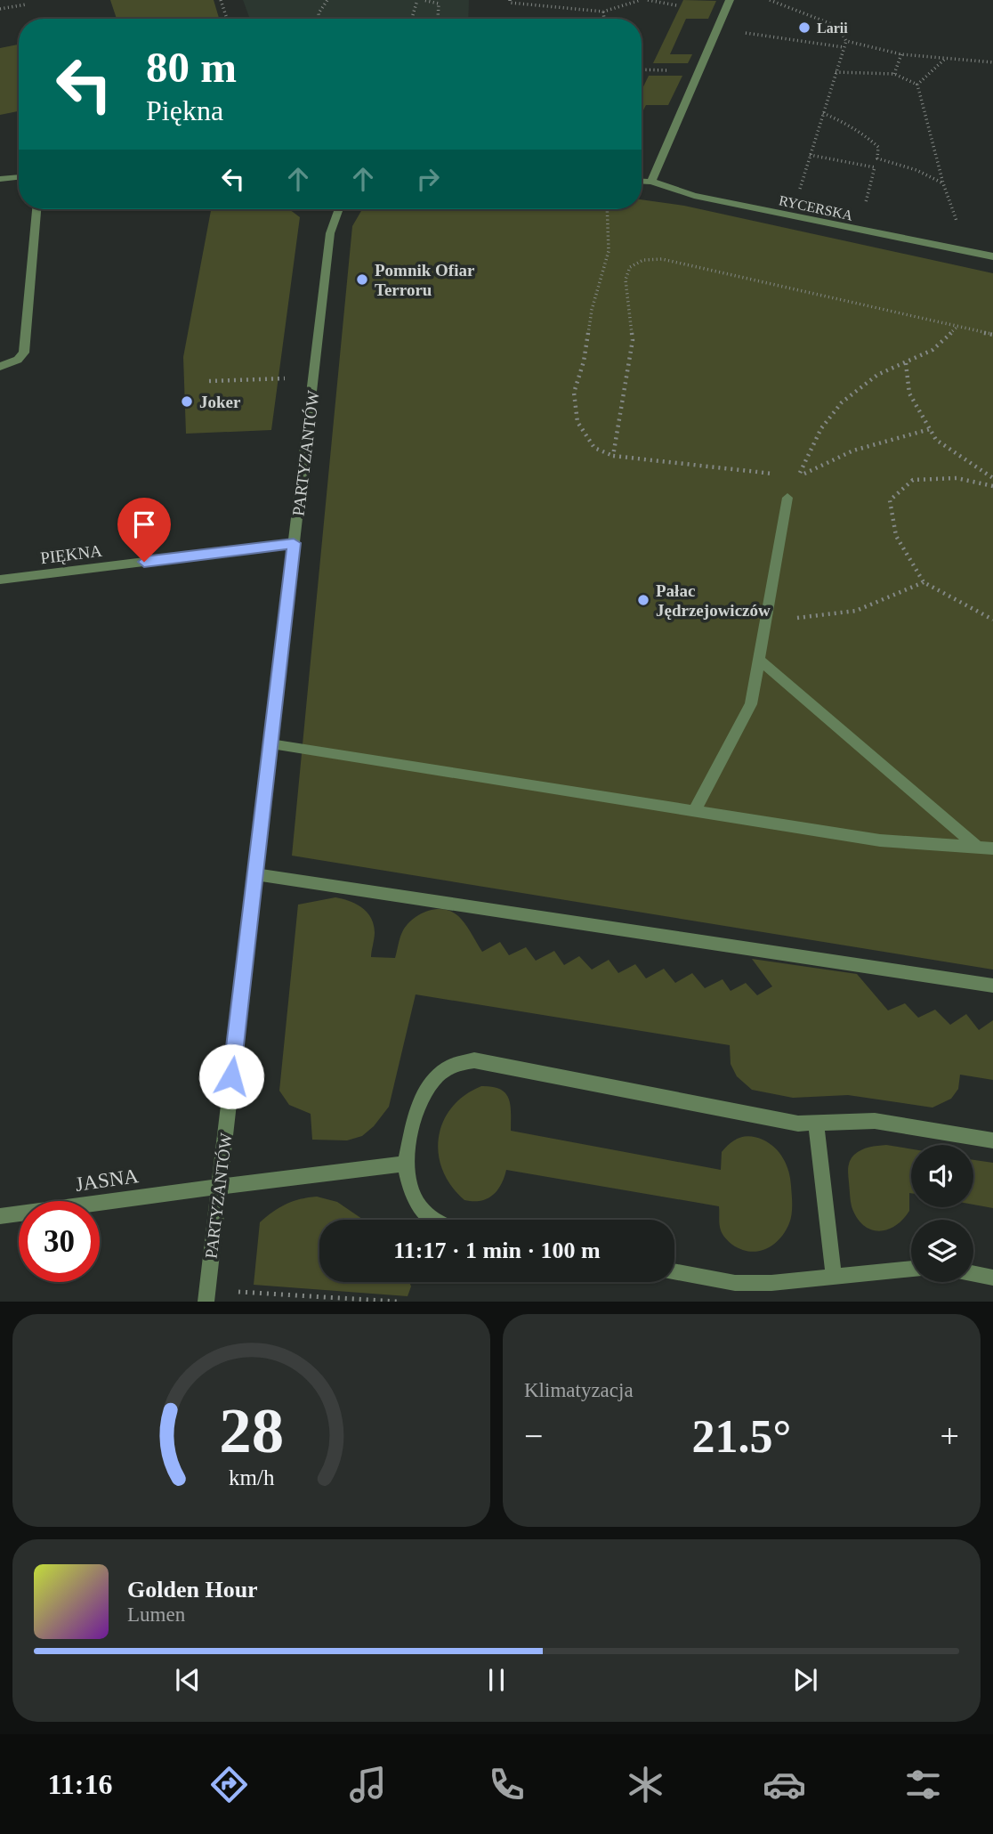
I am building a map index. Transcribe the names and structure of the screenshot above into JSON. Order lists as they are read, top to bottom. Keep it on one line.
{"streets":{"street":["RYCERSKA","PARTYZANTÓW","PIĘKNA","JASNA"]},"crossings":[["PARTYZANTÓW","PIĘKNA"],["PARTYZANTÓW","JASNA"]],"places":["Larii","Pomnik Ofiar Terroru","Joker","Pałac Jędrzejowiczów"],"page":{"turn":["80 m","Piękna"],"limit":"30","trip":"11:17 · 1 min · 100 m","tile":"Klimatyzacja","heat":["−","21.5°","+"],"song":["Golden Hour","Lumen"],"tabs":"11:16","gauge":["28","km/h"]}}
